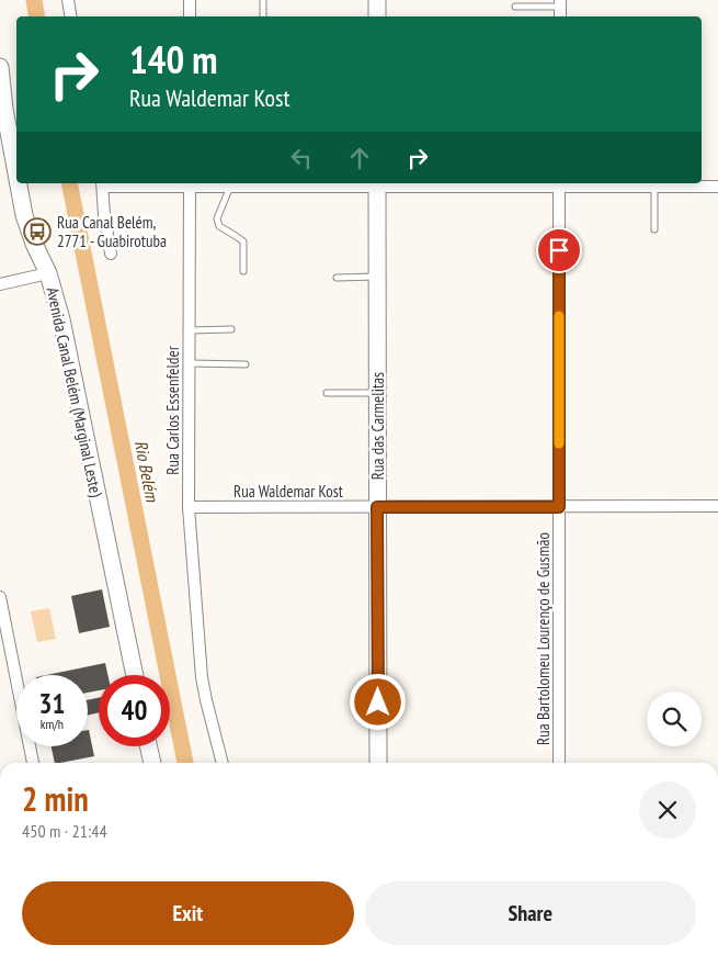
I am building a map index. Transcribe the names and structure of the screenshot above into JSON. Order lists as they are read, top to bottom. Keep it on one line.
{"streets":{"street":["Avenida Canal Belém (Marginal Leste)","Rua Carlos Essenfelder","Rua das Carmelitas","Rua Waldemar Kost","Rua Bartolomeu Lourenço de Gusmão"]},"crossings":[["Rua Carlos Essenfelder","Rua Waldemar Kost"],["Rua das Carmelitas","Rua Waldemar Kost"],["Rua Waldemar Kost","Rua Bartolomeu Lourenço de Gusmão"]],"water":["Rio Belém"],"places":{"bus stop":["Rua Canal Belém, 2771 - Guabirotuba"]},"page":{"turn":["140 m","Rua Waldemar Kost"],"speed":"31 km/h","limit":"40","heading":["2 min","450 m · 21:44"],"buttons":["Exit","Share"]}}
